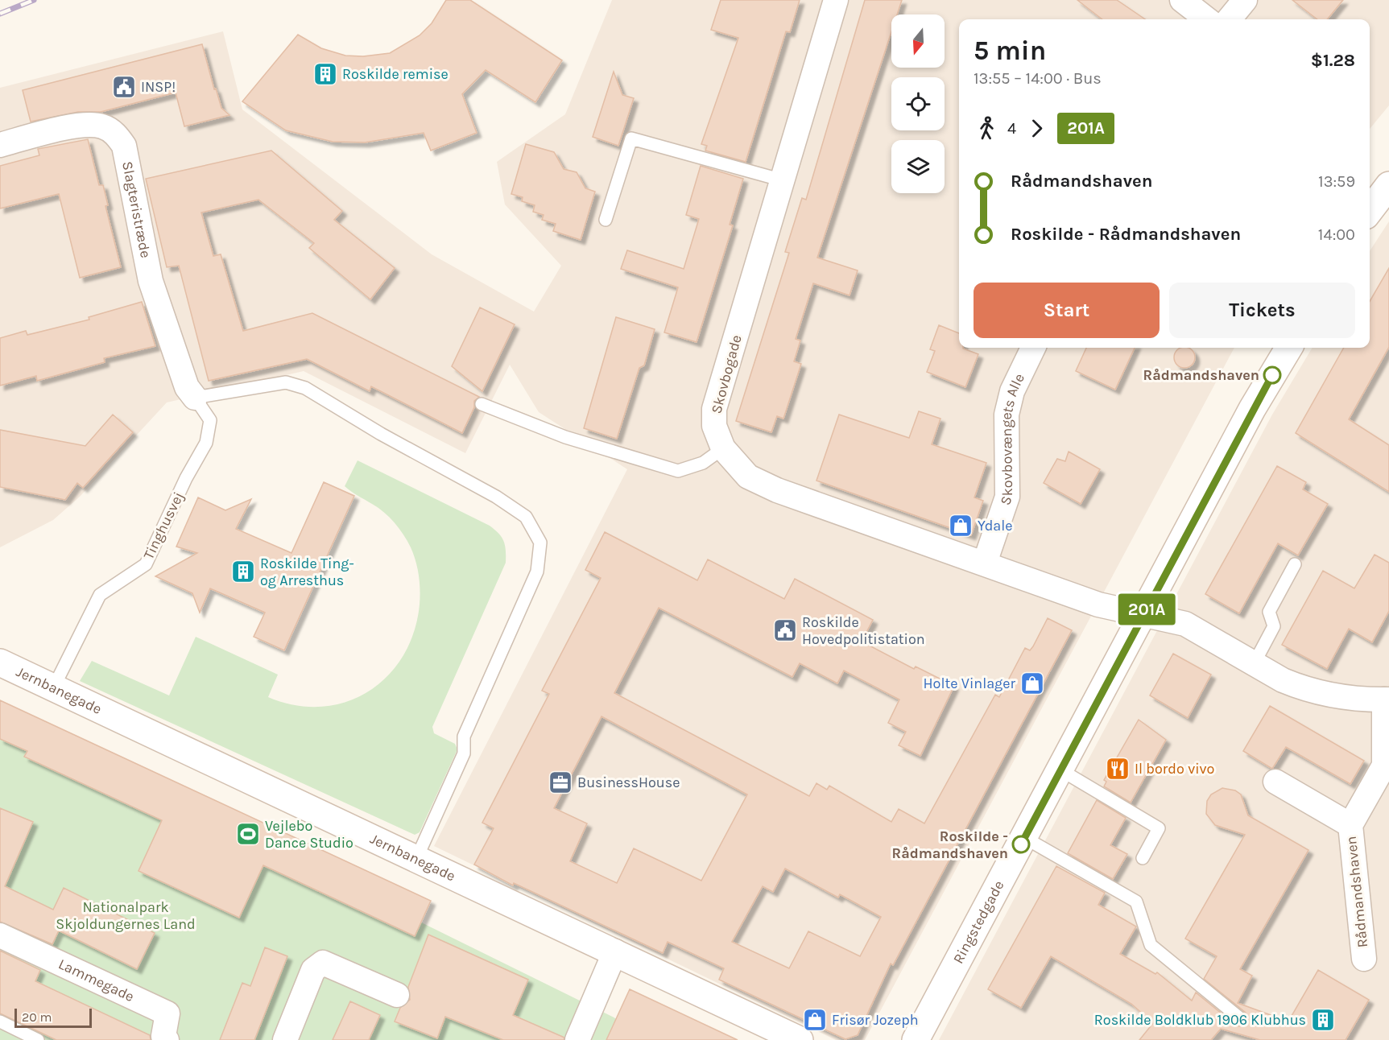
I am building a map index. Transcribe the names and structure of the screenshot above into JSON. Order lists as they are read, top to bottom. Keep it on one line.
{"streets":{"main road":["Jernbanegade","Ringstedgade"],"street":["Slagteristræde","Skovbogade","Skovbovængets Alle","Rådmandshaven","Lammegade"],"lane":["Tinghusvej"]},"crossings":[["Slagteristræde","Tinghusvej"],["Skovbogade","Skovbovængets Alle"],["Skovbogade","Rådmandshaven"],["Skovbogade","Ringstedgade"],["Tinghusvej","Jernbanegade"],["Rådmandshaven","Ringstedgade"]],"parks":["Nationalpark Skjoldungernes Land"],"places":{"building":["Roskilde remise","Roskilde Ting- og Arresthus","Roskilde Boldklub 1906 Klubhus"],"public building":["INSP!","Roskilde Hovedpolitistation"],"other":["Rådmandshaven","Roskilde - Rådmandshaven"],"shop":["Ydale","Holte Vinlager","Frisør Jozeph"],"restaurant":["Il bordo vivo"],"office":["BusinessHouse"],"sports":["Vejlebo Dance Studio"]},"lines":["bus line 201A"],"scale_bar":"20 m","north":"bottom","page":{"on_map":"201A","heading":["5 min","13:55 – 14:00 · Bus","$1.28"],"legs":["4","201A"],"list":[{"name":"Rådmandshaven","value":"13:59"},{"name":"Roskilde - Rådmandshaven","value":"14:00"}],"buttons":["Start","Tickets"],"scale":"20 m"}}
